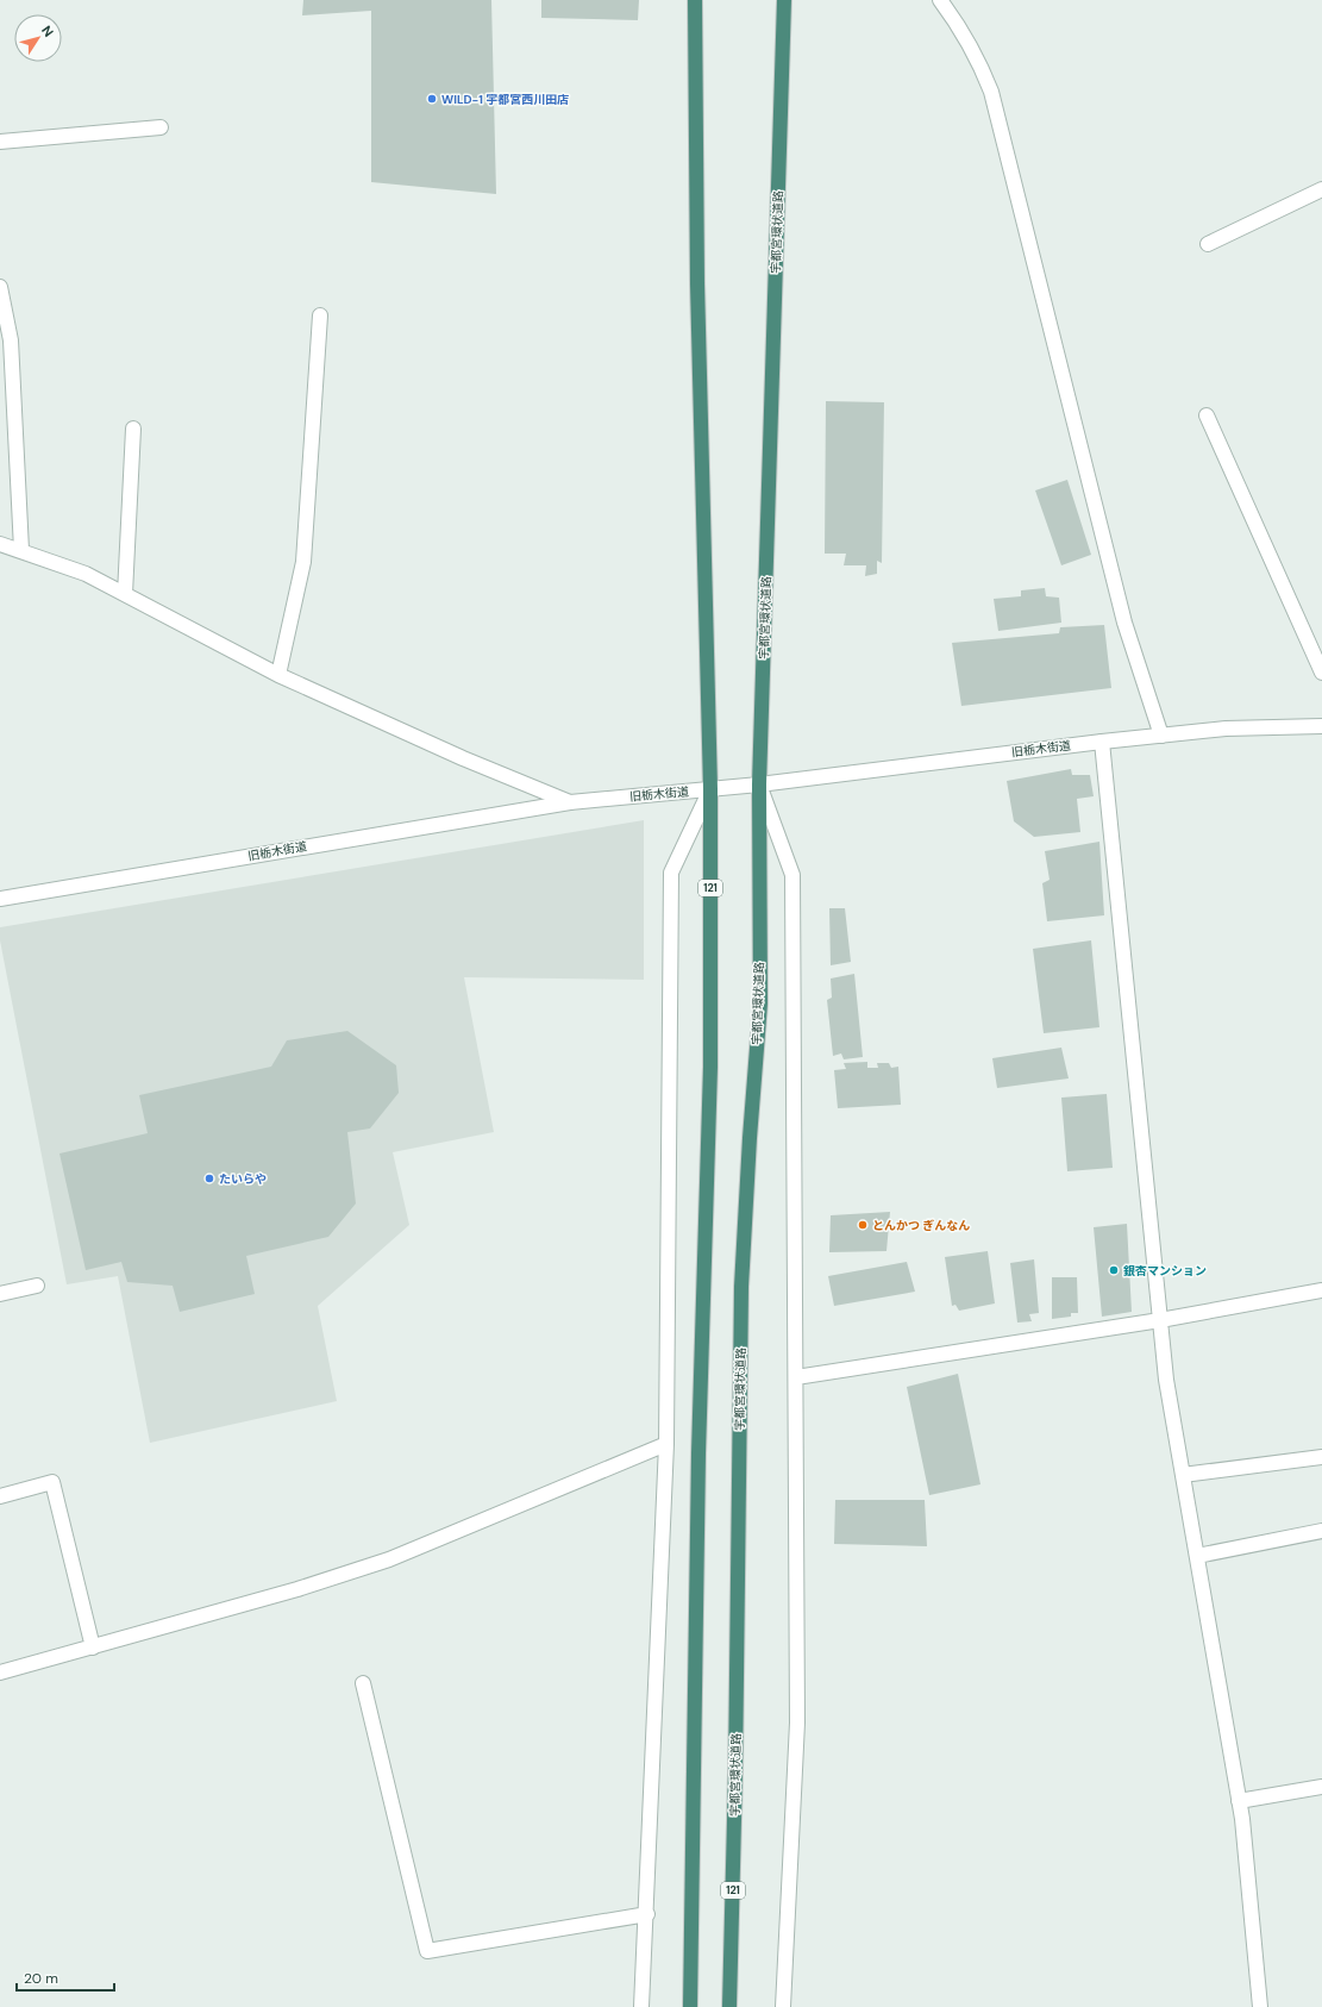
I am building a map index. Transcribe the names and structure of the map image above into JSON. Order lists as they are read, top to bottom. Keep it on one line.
{"streets":{"highway":["宇都宮環状道路","121"],"street":["旧栃木街道"]},"crossings":[["宇都宮環状道路","旧栃木街道"],["旧栃木街道","121"]],"places":["WILD-1 宇都宮西川田店","たいらや","とんかつ ぎんなん","銀杏マンション"],"scale_bar":"20 m","north":"top right"}
